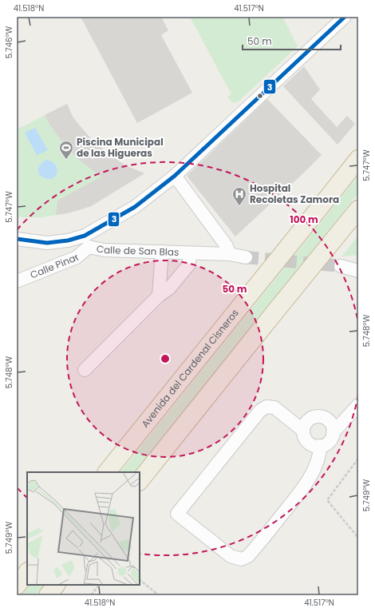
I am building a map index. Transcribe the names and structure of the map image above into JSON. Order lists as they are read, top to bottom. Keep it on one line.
{"streets":{"highway":["Avenida del Cardenal Cisneros"],"street":["Calle de San Blas","Calle Pinar"]},"crossings":[["Calle de San Blas","Calle Pinar"]],"places":{"sports":["Piscina Municipal de las Higueras"],"hospital":["Hospital Recoletas Zamora"]},"lines":["transit line 3"],"scale_bar":"50 m","coordinates":["41.518°N","41.517°N","5.746°W","5.747°W","5.748°W","5.749°W"],"rings":["100 m","50 m"]}
